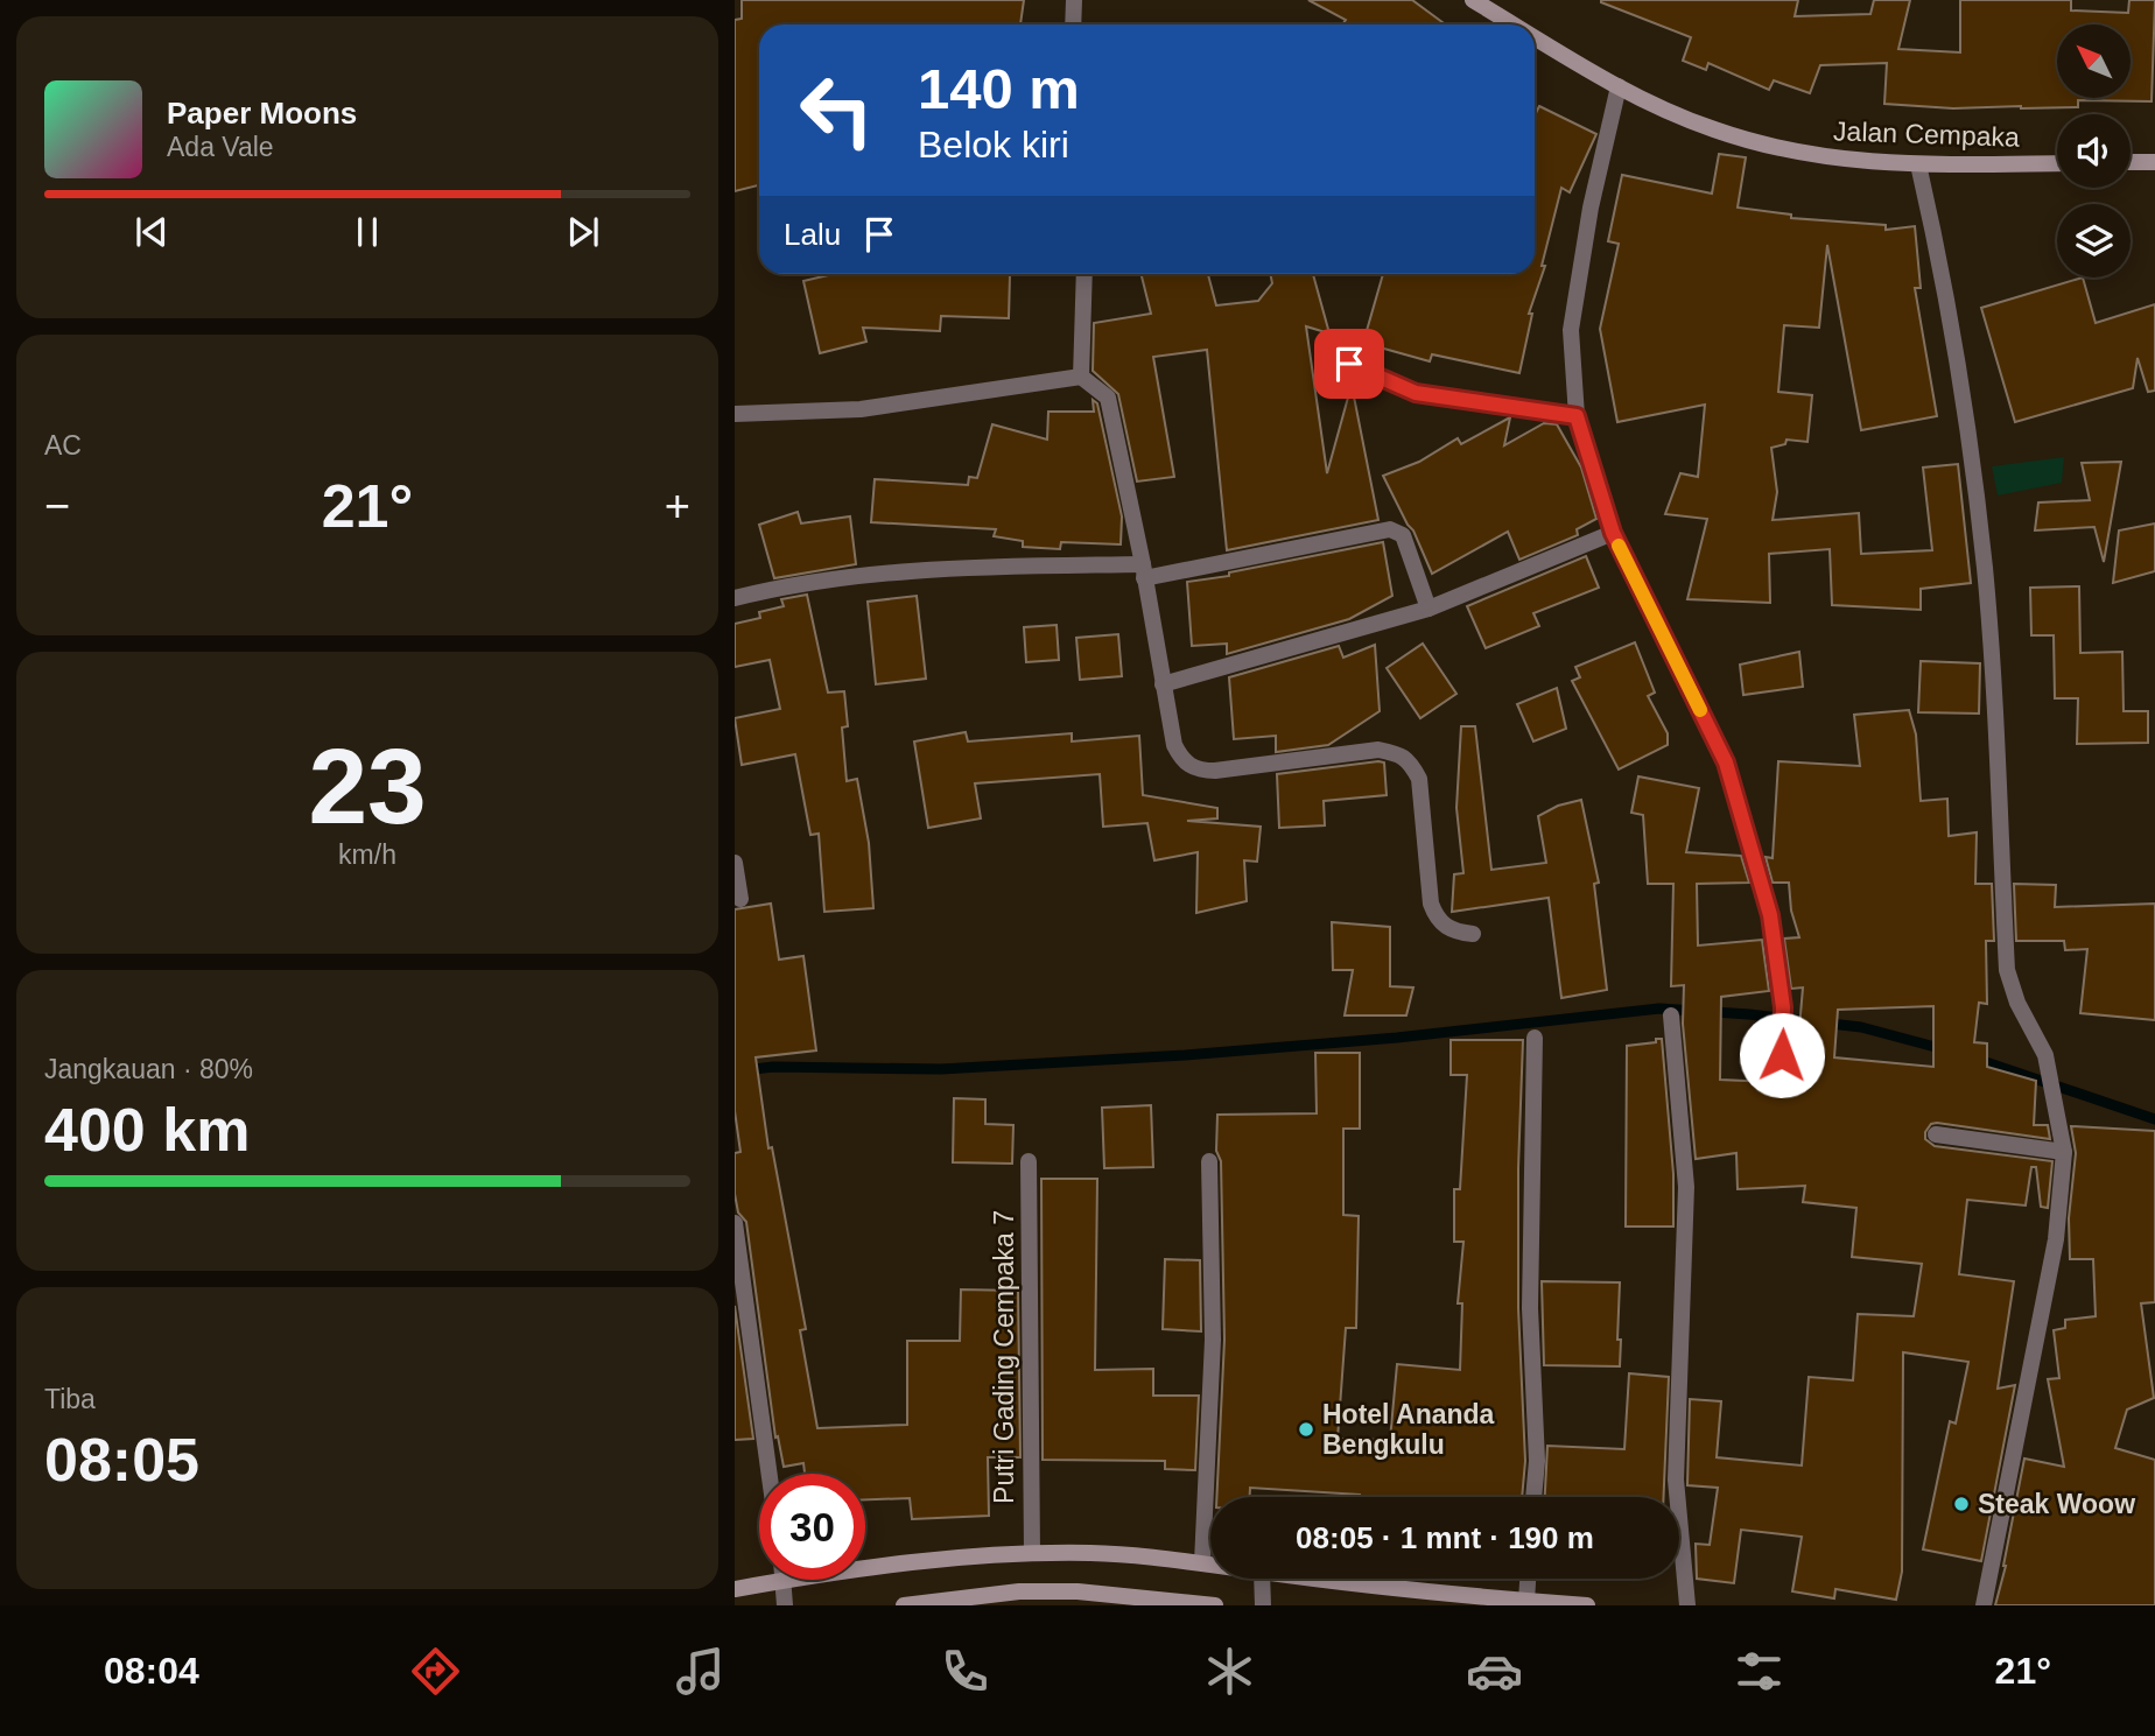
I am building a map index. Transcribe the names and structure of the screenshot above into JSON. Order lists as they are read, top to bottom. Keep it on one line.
{"streets":{"street":["Jalan Cempaka","Putri Gading Cempaka 7"]},"places":["Hotel Ananda Bengkulu","Steak Woow"],"north":"top left","page":{"turn":["140 m","Belok kiri"],"song":["Paper Moons","Ada Vale"],"then":"Lalu","tile":["AC",["23","km/h"],["Jangkauan · 80%","400 km"],["Tiba","08:05"]],"heat":["−","21°","+"],"limit":"30","trip":"08:05 · 1 mnt · 190 m","tabs":["08:04","21°"]}}
